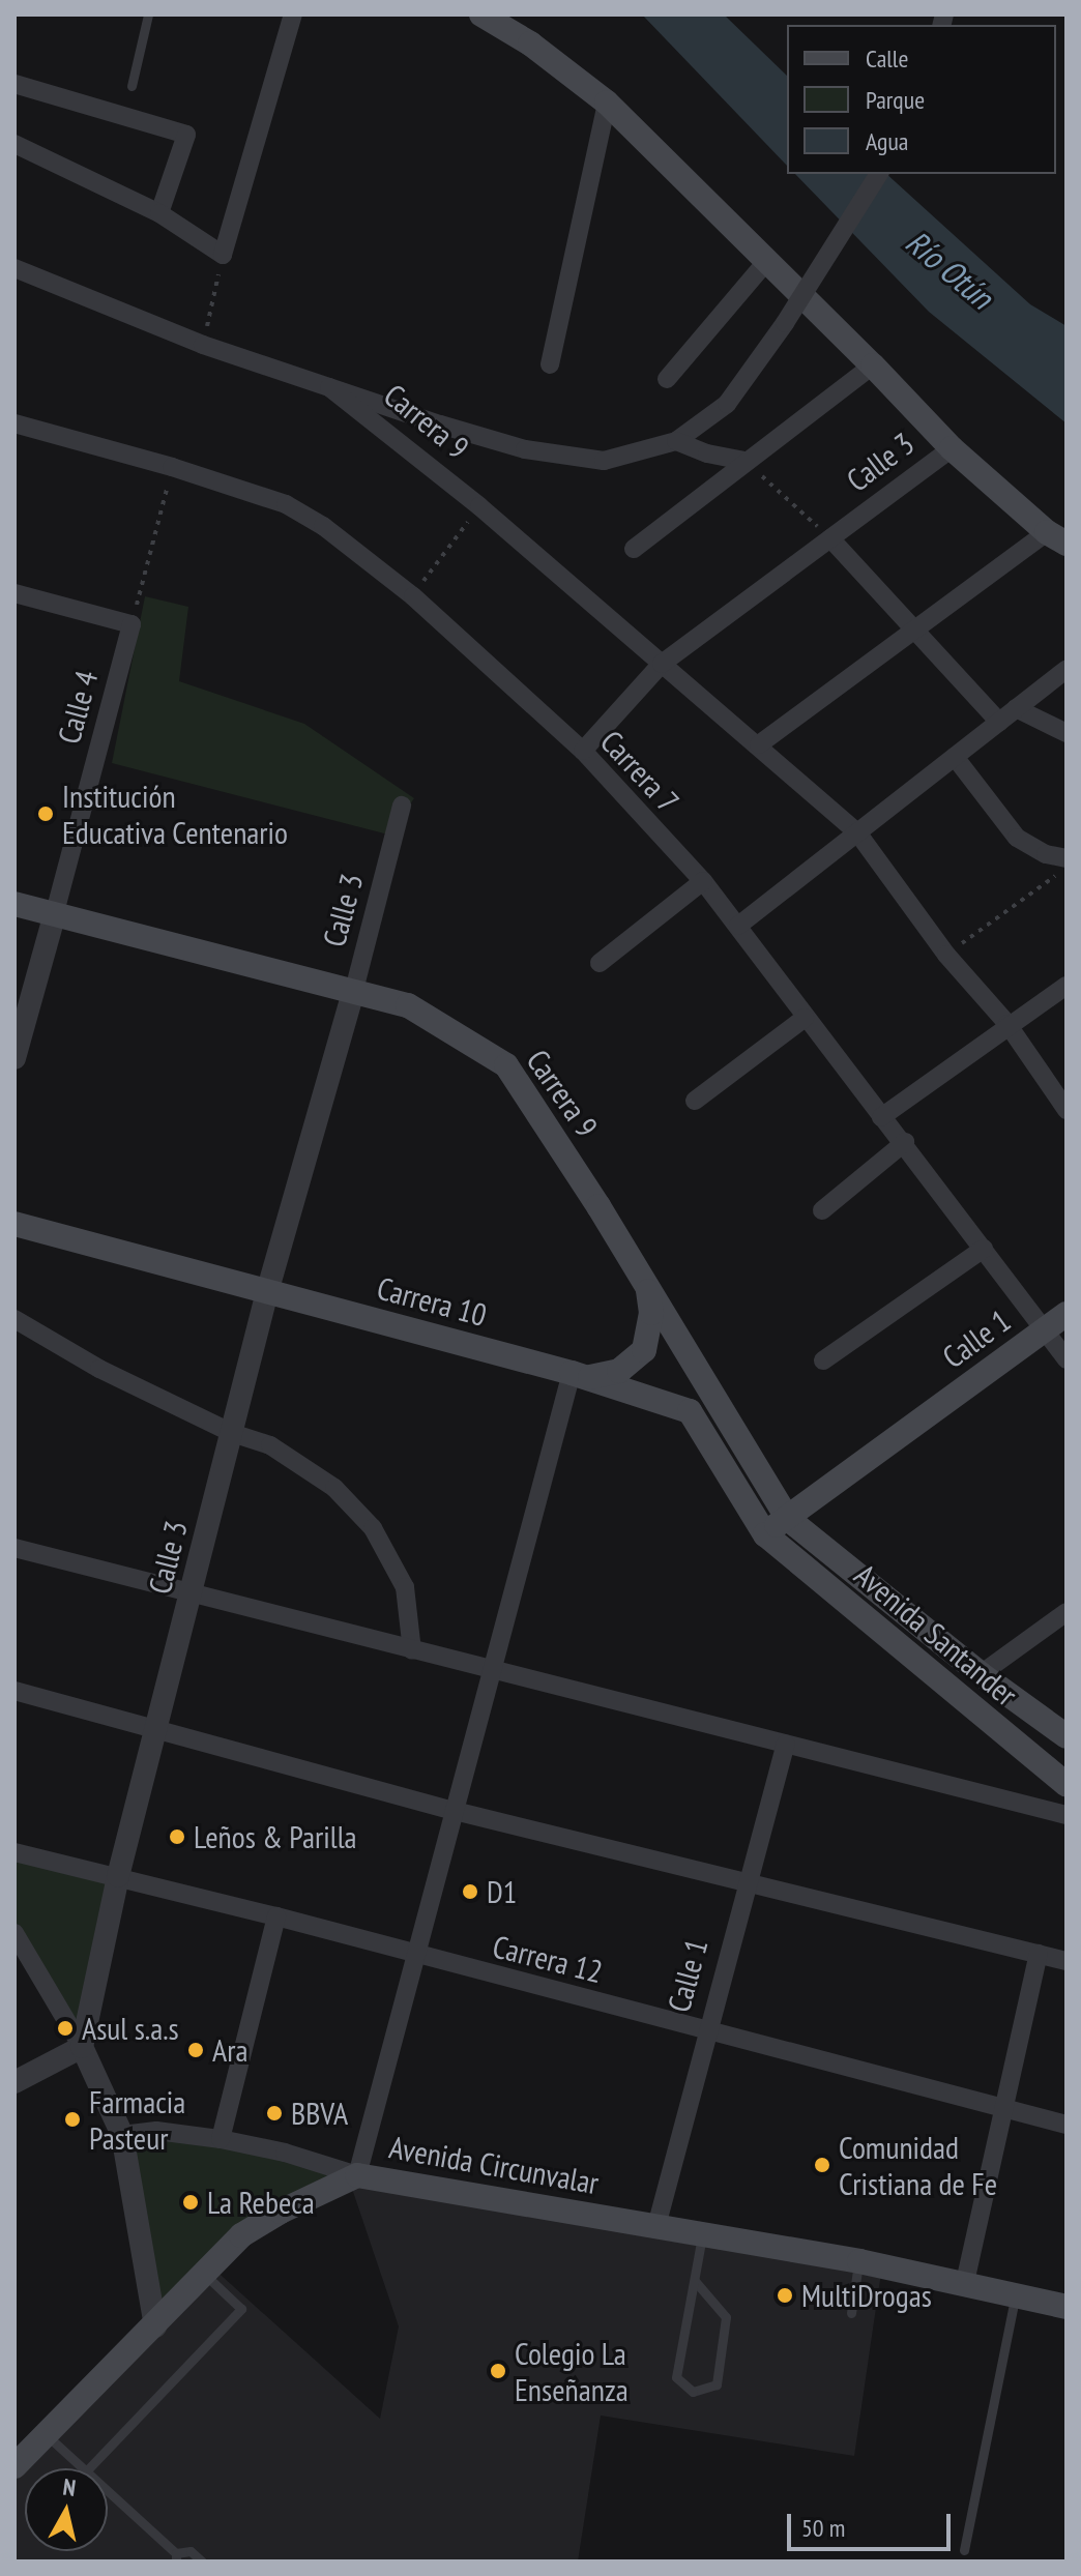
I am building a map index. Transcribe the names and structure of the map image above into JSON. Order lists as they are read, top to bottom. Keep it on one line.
{"streets":{"main road":["Carrera 9","Carrera 10","Calle 1","Avenida Santander","Avenida Circunvalar"],"street":["Calle 3","Calle 4","Carrera 7","Carrera 12"]},"crossings":[["Carrera 9","Calle 3"],["Carrera 9","Calle 4"],["Carrera 9","Calle 1"],["Carrera 9","Avenida Santander"],["Calle 3","Carrera 7"],["Calle 3","Carrera 10"],["Calle 3","Carrera 12"],["Carrera 7","Calle 1"],["Carrera 10","Calle 1"],["Carrera 10","Avenida Santander"],["Calle 1","Avenida Santander"],["Calle 1","Carrera 12"],["Calle 1","Avenida Circunvalar"]],"water":["Río Otún"],"places":["Institución Educativa Centenario","Leños & Parilla","D1","Asul s.a.s","Ara","BBVA","Farmacia Pasteur","Comunidad Cristiana de Fe","La Rebeca","MultiDrogas","Colegio La Enseñanza"],"legend":["Calle","Parque","Agua"],"scale_bar":"50 m","north":"top"}
